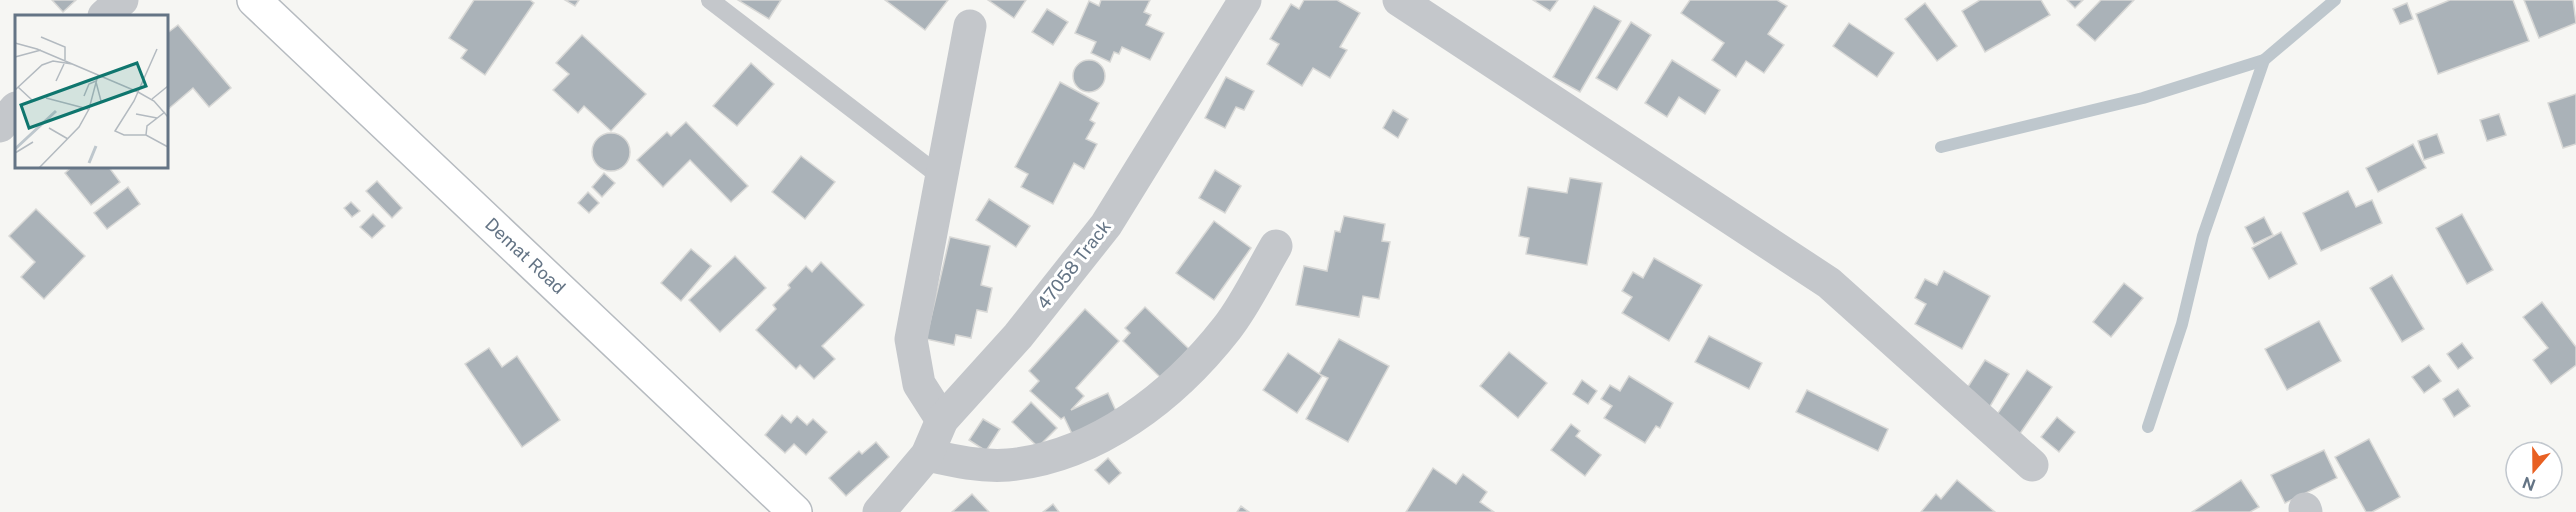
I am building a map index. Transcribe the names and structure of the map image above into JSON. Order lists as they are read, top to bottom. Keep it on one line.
{"streets":{"street":["Demat Road","47058 Track"]},"north":"bottom"}
